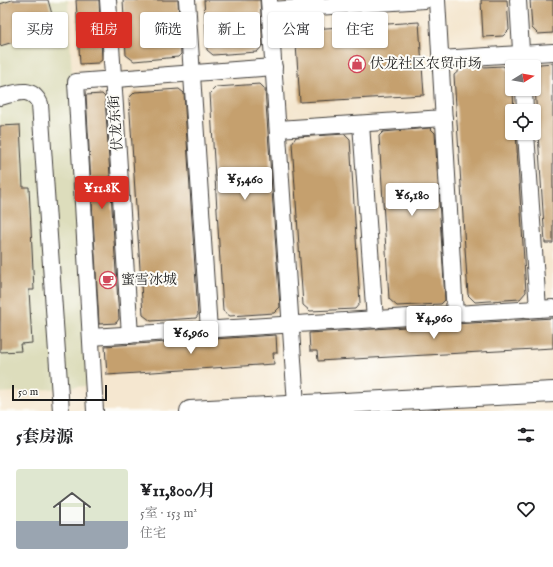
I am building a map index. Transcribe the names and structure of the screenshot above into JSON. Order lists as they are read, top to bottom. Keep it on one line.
{"streets":{"lane":["伏龙东街"]},"places":{"shop":["伏龙社区农贸市场"],"cafe":["蜜雪冰城"]},"scale_bar":"50 m","north":"right","page":{"chip":["买房","租房","筛选","新上","公寓","住宅"],"price":["¥5,460","¥11.8K","¥6,180","¥4,960","¥6,960"],"scale":"50 m","heading":"5套房源","list":[{"name":"¥11,800/月","note":"5室 · 153 m² · 住宅"}]}}
